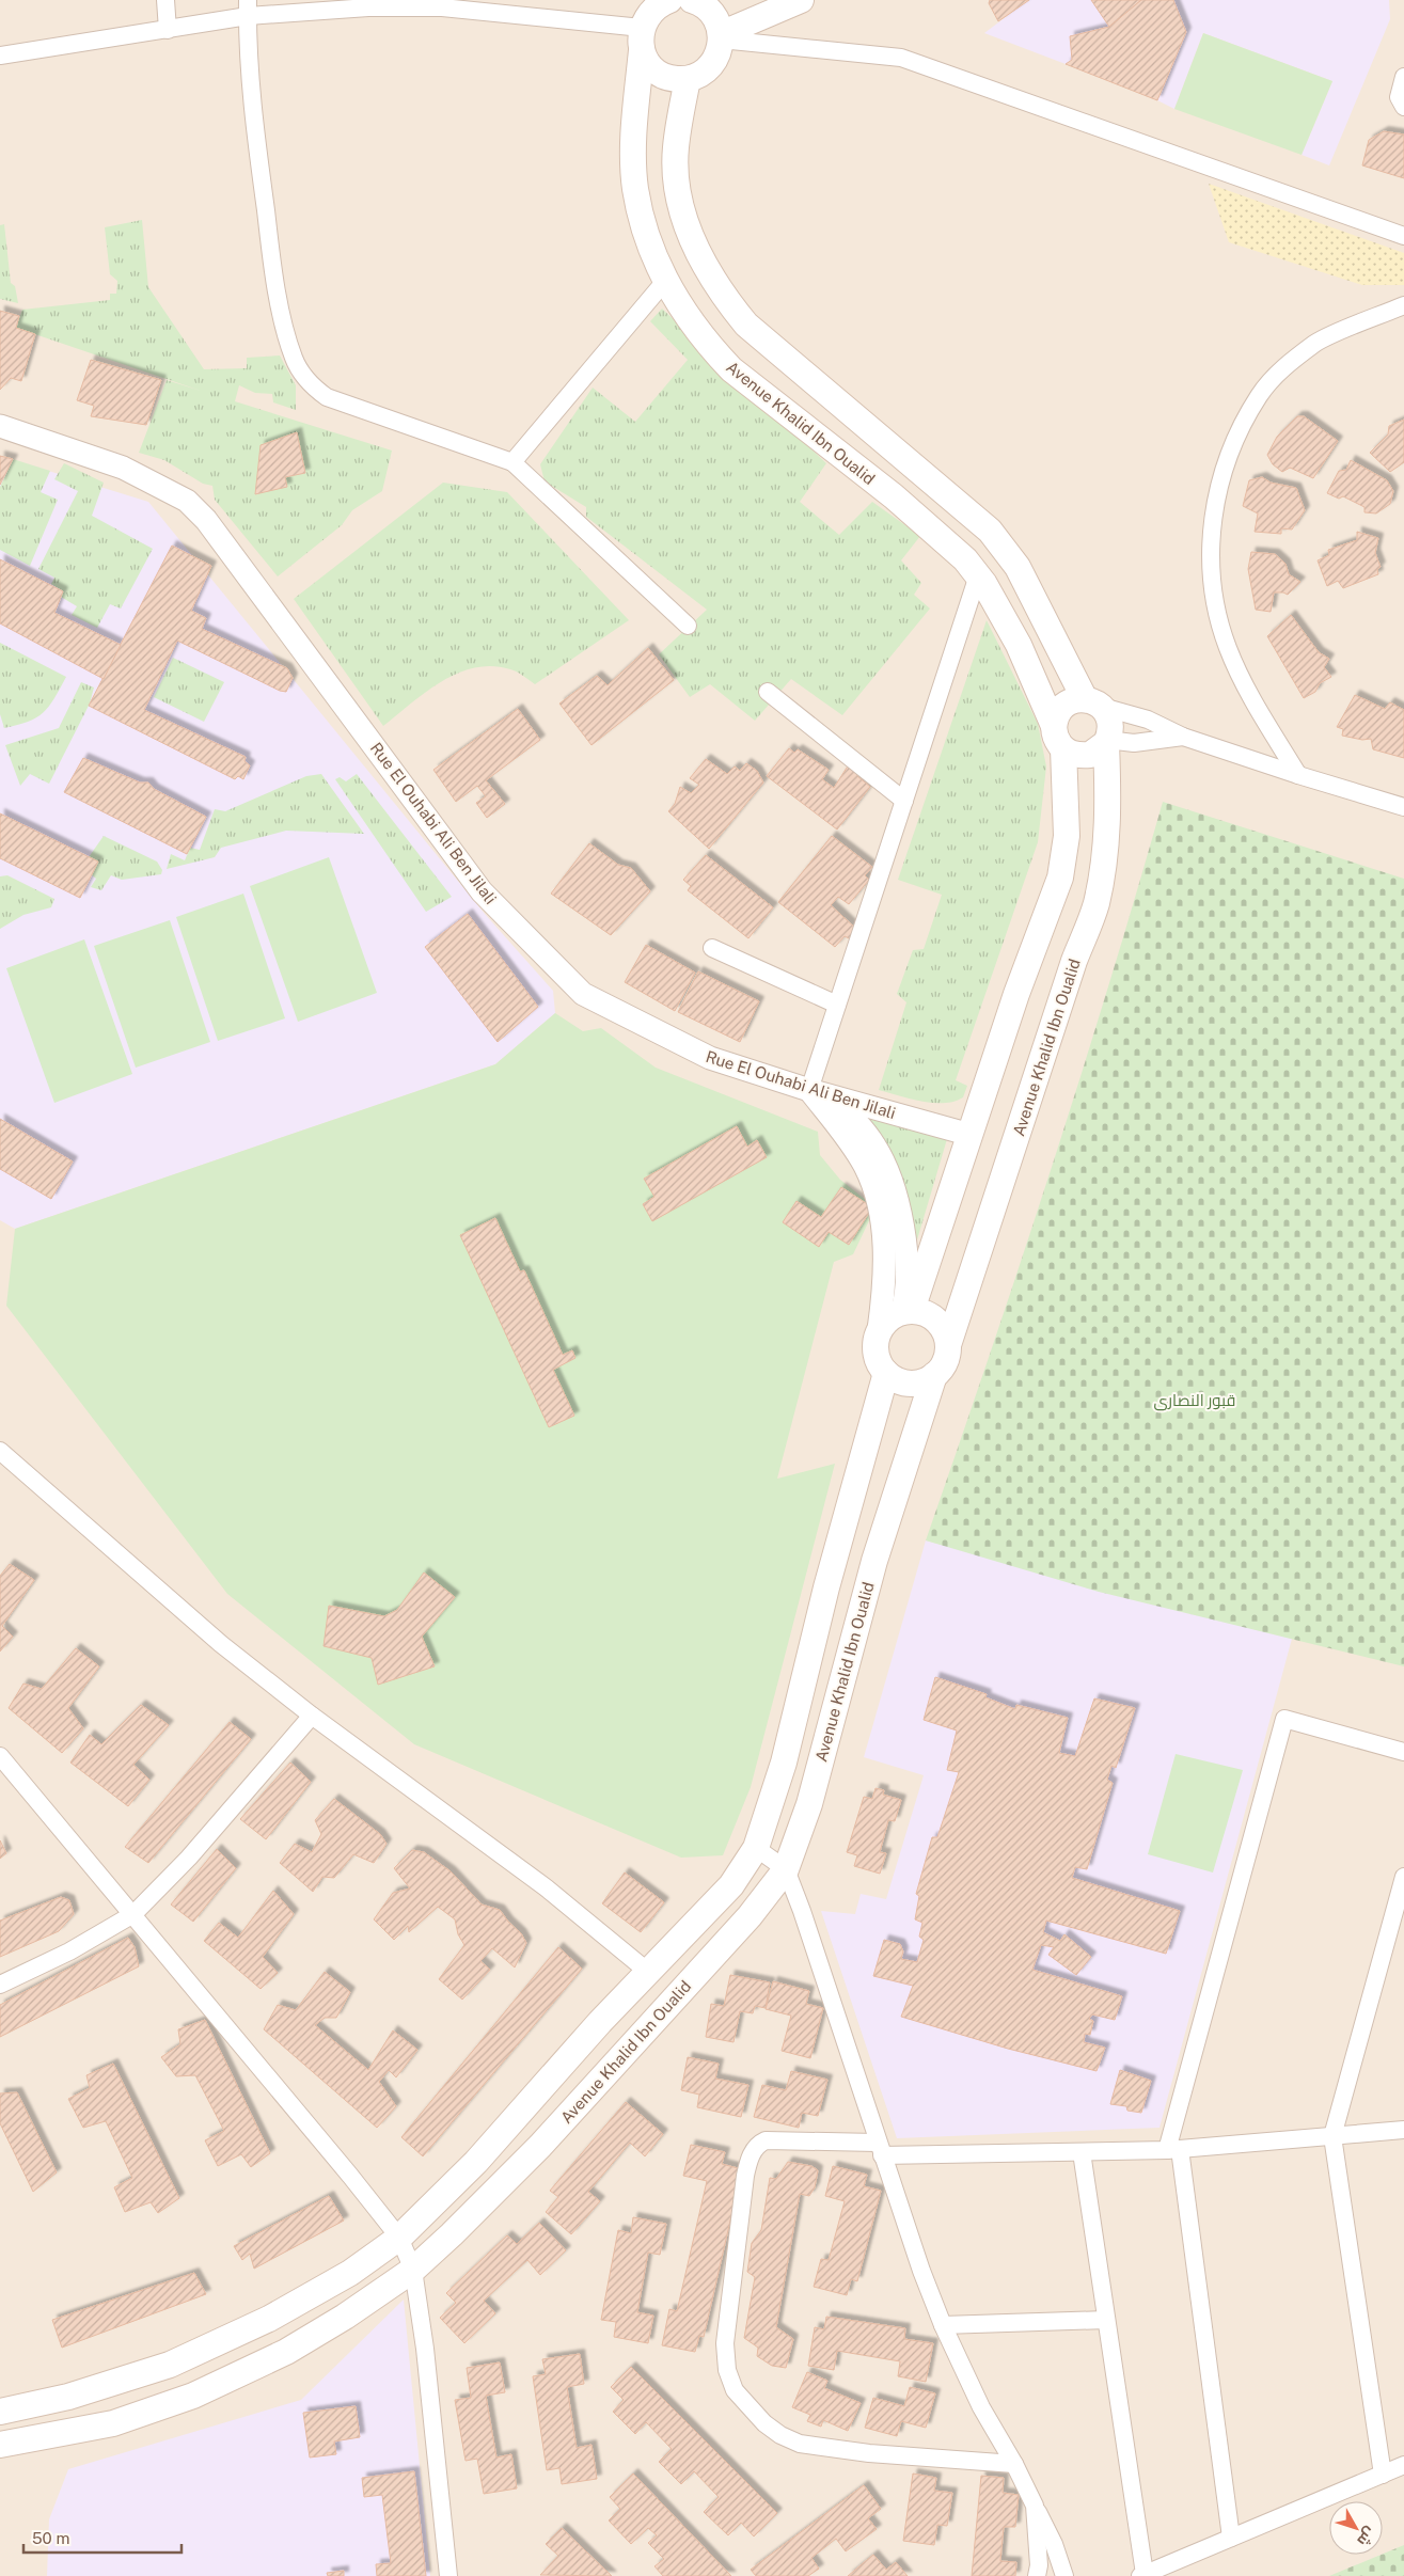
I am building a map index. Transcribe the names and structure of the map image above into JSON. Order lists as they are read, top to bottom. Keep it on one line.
{"streets":{"main road":["Avenue Khalid Ibn Oualid"],"street":["Rue El Ouhabi Ali Ben Jilali"]},"crossings":[["Avenue Khalid Ibn Oualid","Rue El Ouhabi Ali Ben Jilali"]],"parks":["قبور النصارى"],"scale_bar":"50 m","north":"bottom right"}
